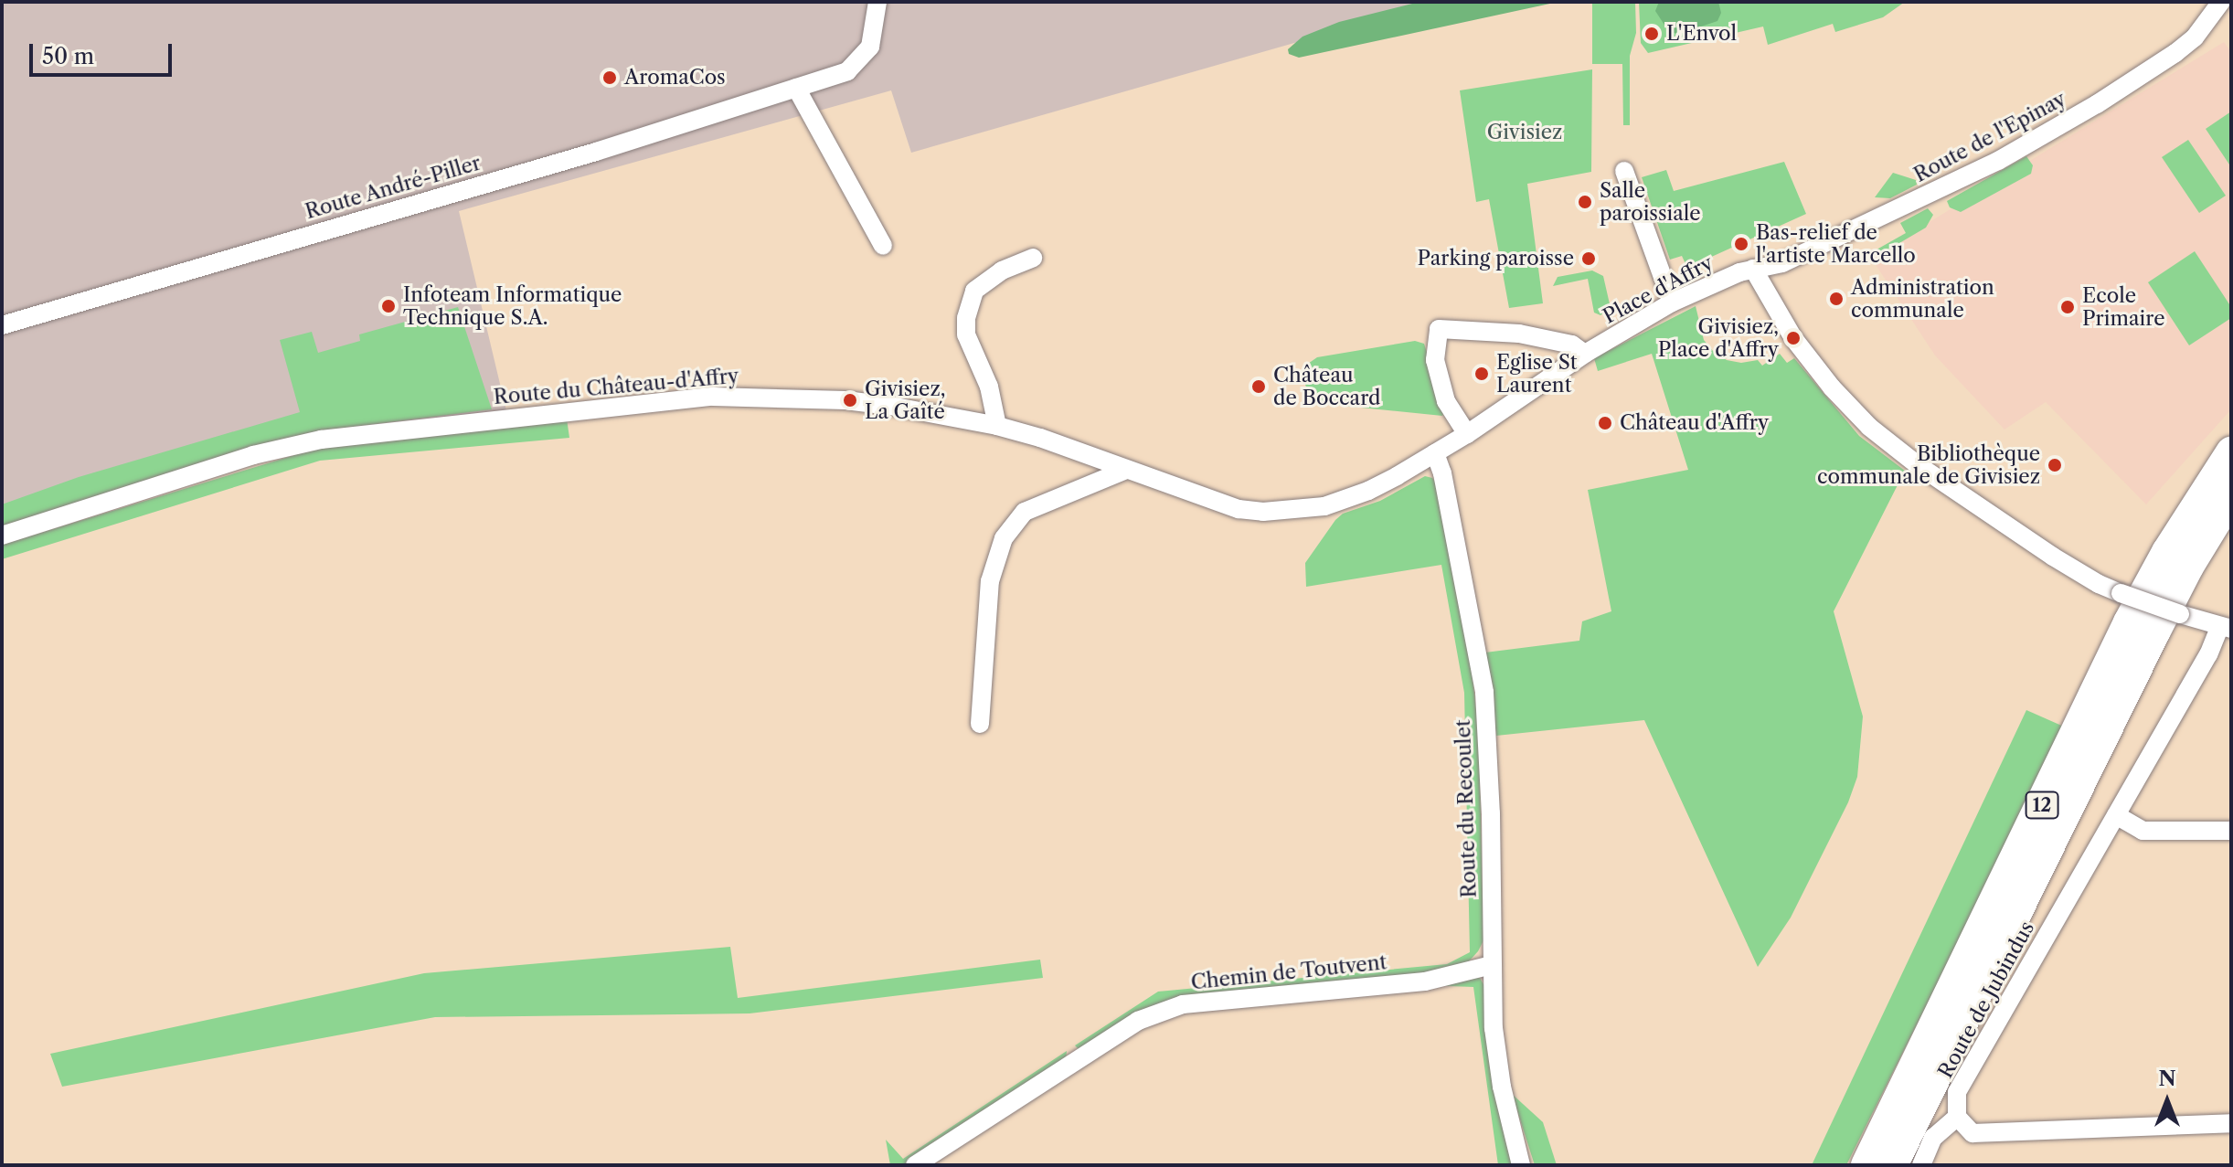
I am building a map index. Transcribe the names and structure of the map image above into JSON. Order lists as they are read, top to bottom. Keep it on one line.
{"streets":{"highway":["12"],"street":["Route de l'Epinay","Route André-Piller","Place d'Affry","Route du Château-d'Affry","Route du Recoulet","Chemin de Toutvent","Route de Jubindus"]},"crossings":[["Route de l'Epinay","Place d'Affry"],["Place d'Affry","Route du Château-d'Affry"],["Route du Château-d'Affry","Route du Recoulet"],["Route du Recoulet","Chemin de Toutvent"]],"parks":["Givisiez"],"places":["L'Envol","AromaCos","Salle paroissiale","Bas-relief de l'artiste Marcello","Parking paroisse","Administration communale","Infoteam Informatique Technique S.A.","Ecole Primaire","Givisiez, Place d'Affry","Eglise St Laurent","Château de Boccard","Givisiez, La Gaîté","Château d'Affry","Bibliothèque communale de Givisiez"],"scale_bar":"50 m","north":"top"}
